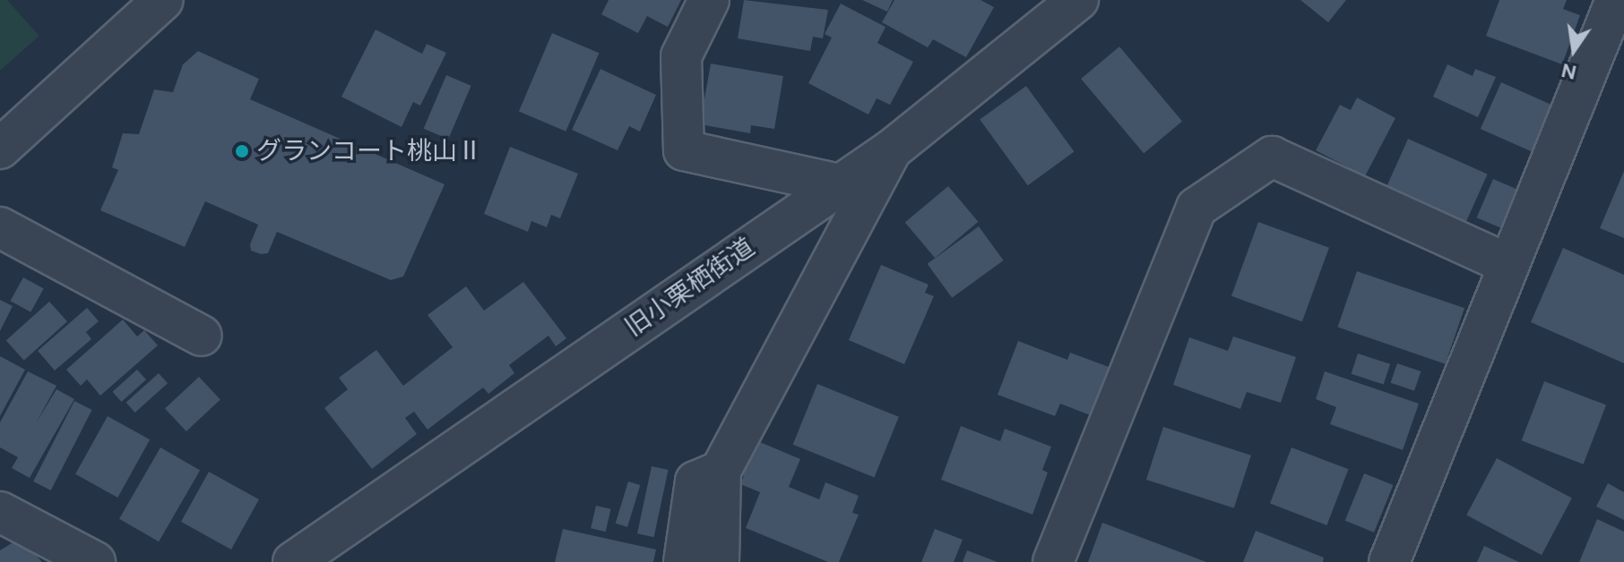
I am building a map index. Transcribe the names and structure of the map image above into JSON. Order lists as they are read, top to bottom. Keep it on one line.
{"streets":{"street":["旧小栗栖街道"]},"places":["グランコート桃山Ⅱ"],"north":"bottom"}
